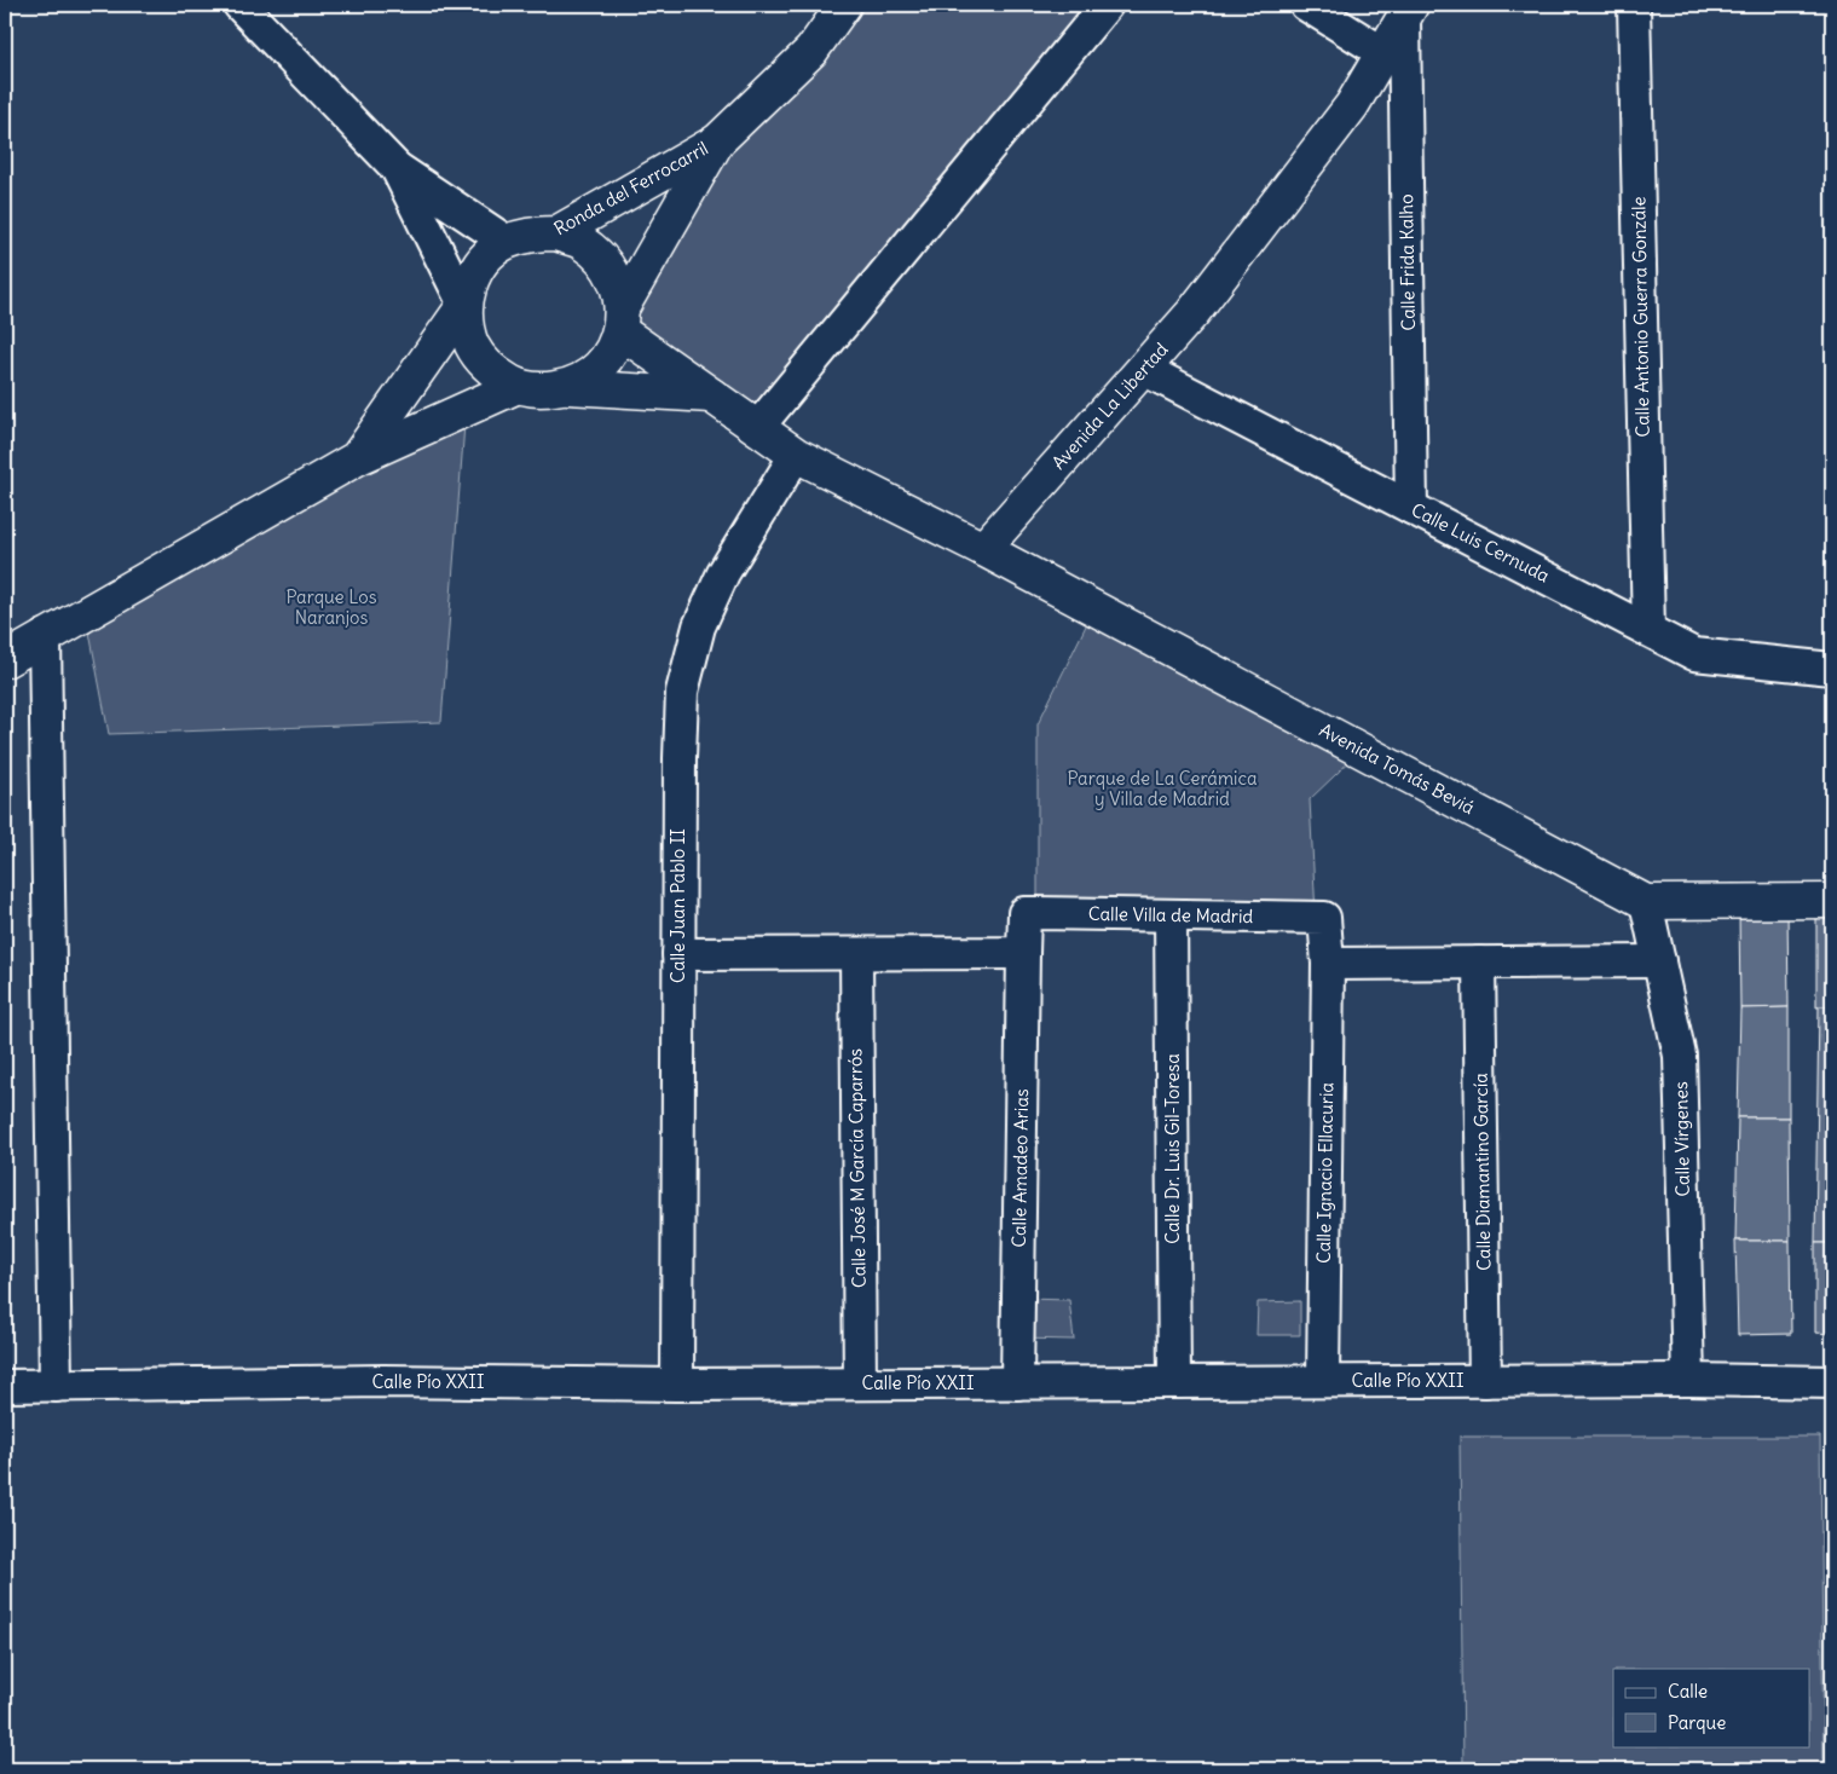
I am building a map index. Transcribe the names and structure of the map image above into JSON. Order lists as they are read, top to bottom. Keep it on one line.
{"streets":{"street":["Ronda del Ferrocarril","Calle Frida Kalho","Calle Antonio Guerra Gonzále","Avenida La Libertad","Calle Luis Cernuda","Avenida Tomás Beviá","Calle Juan Pablo II","Calle Villa de Madrid","Calle Vírgenes","Calle Dr. Luis Gil-Toresa","Calle José M García Caparrós","Calle Amadeo Arias","Calle Diamantino García","Calle Ignacio Ellacuria","Calle Pío XXII"]},"crossings":[["Calle Frida Kalho","Avenida La Libertad"],["Calle Frida Kalho","Calle Luis Cernuda"],["Calle Antonio Guerra Gonzále","Calle Luis Cernuda"],["Avenida La Libertad","Calle Luis Cernuda"],["Avenida La Libertad","Avenida Tomás Beviá"],["Avenida Tomás Beviá","Calle Vírgenes"],["Calle Juan Pablo II","Calle Pío XXII"],["Calle Villa de Madrid","Calle Dr. Luis Gil-Toresa"],["Calle Villa de Madrid","Calle Amadeo Arias"],["Calle Villa de Madrid","Calle Ignacio Ellacuria"],["Calle Vírgenes","Calle Pío XXII"],["Calle Dr. Luis Gil-Toresa","Calle Pío XXII"],["Calle José M García Caparrós","Calle Pío XXII"],["Calle Amadeo Arias","Calle Pío XXII"],["Calle Diamantino García","Calle Pío XXII"],["Calle Ignacio Ellacuria","Calle Pío XXII"]],"parks":["Parque Los Naranjos","Parque de La Cerámica y Villa de Madrid"],"legend":["Calle","Parque"]}
